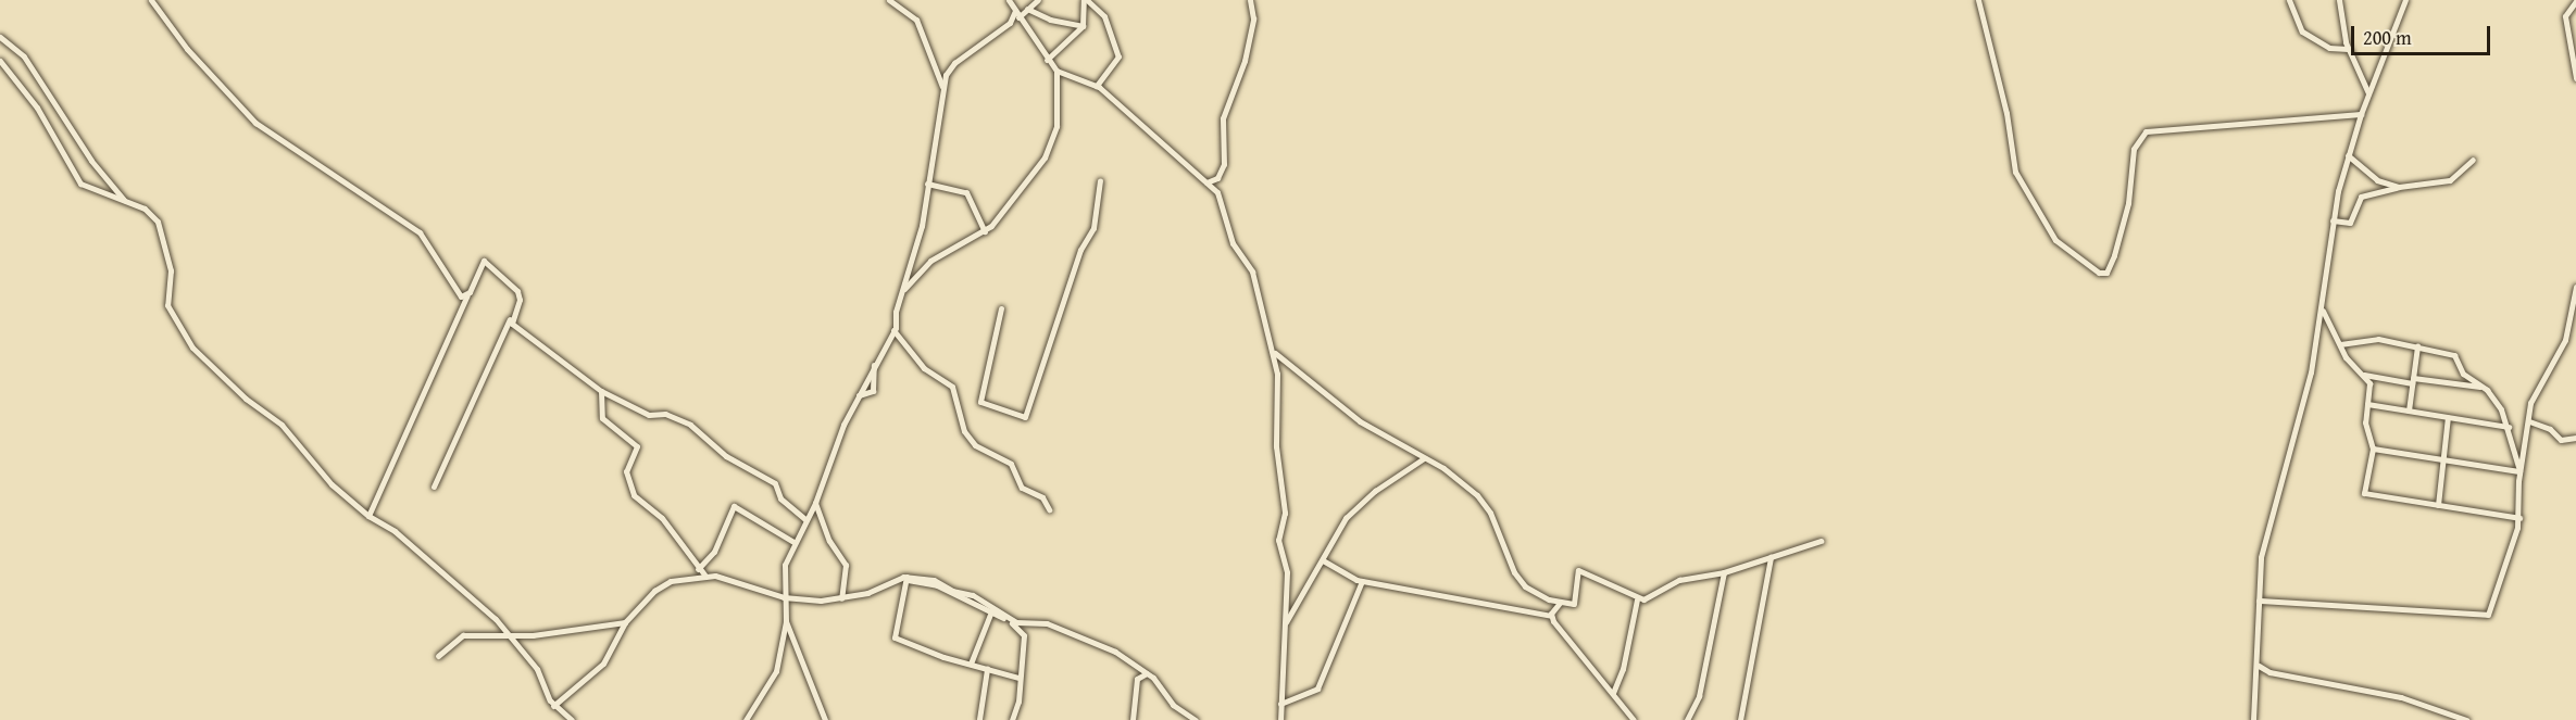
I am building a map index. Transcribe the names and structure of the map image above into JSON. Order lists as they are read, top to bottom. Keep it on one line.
{"scale_bar":"200 m"}
